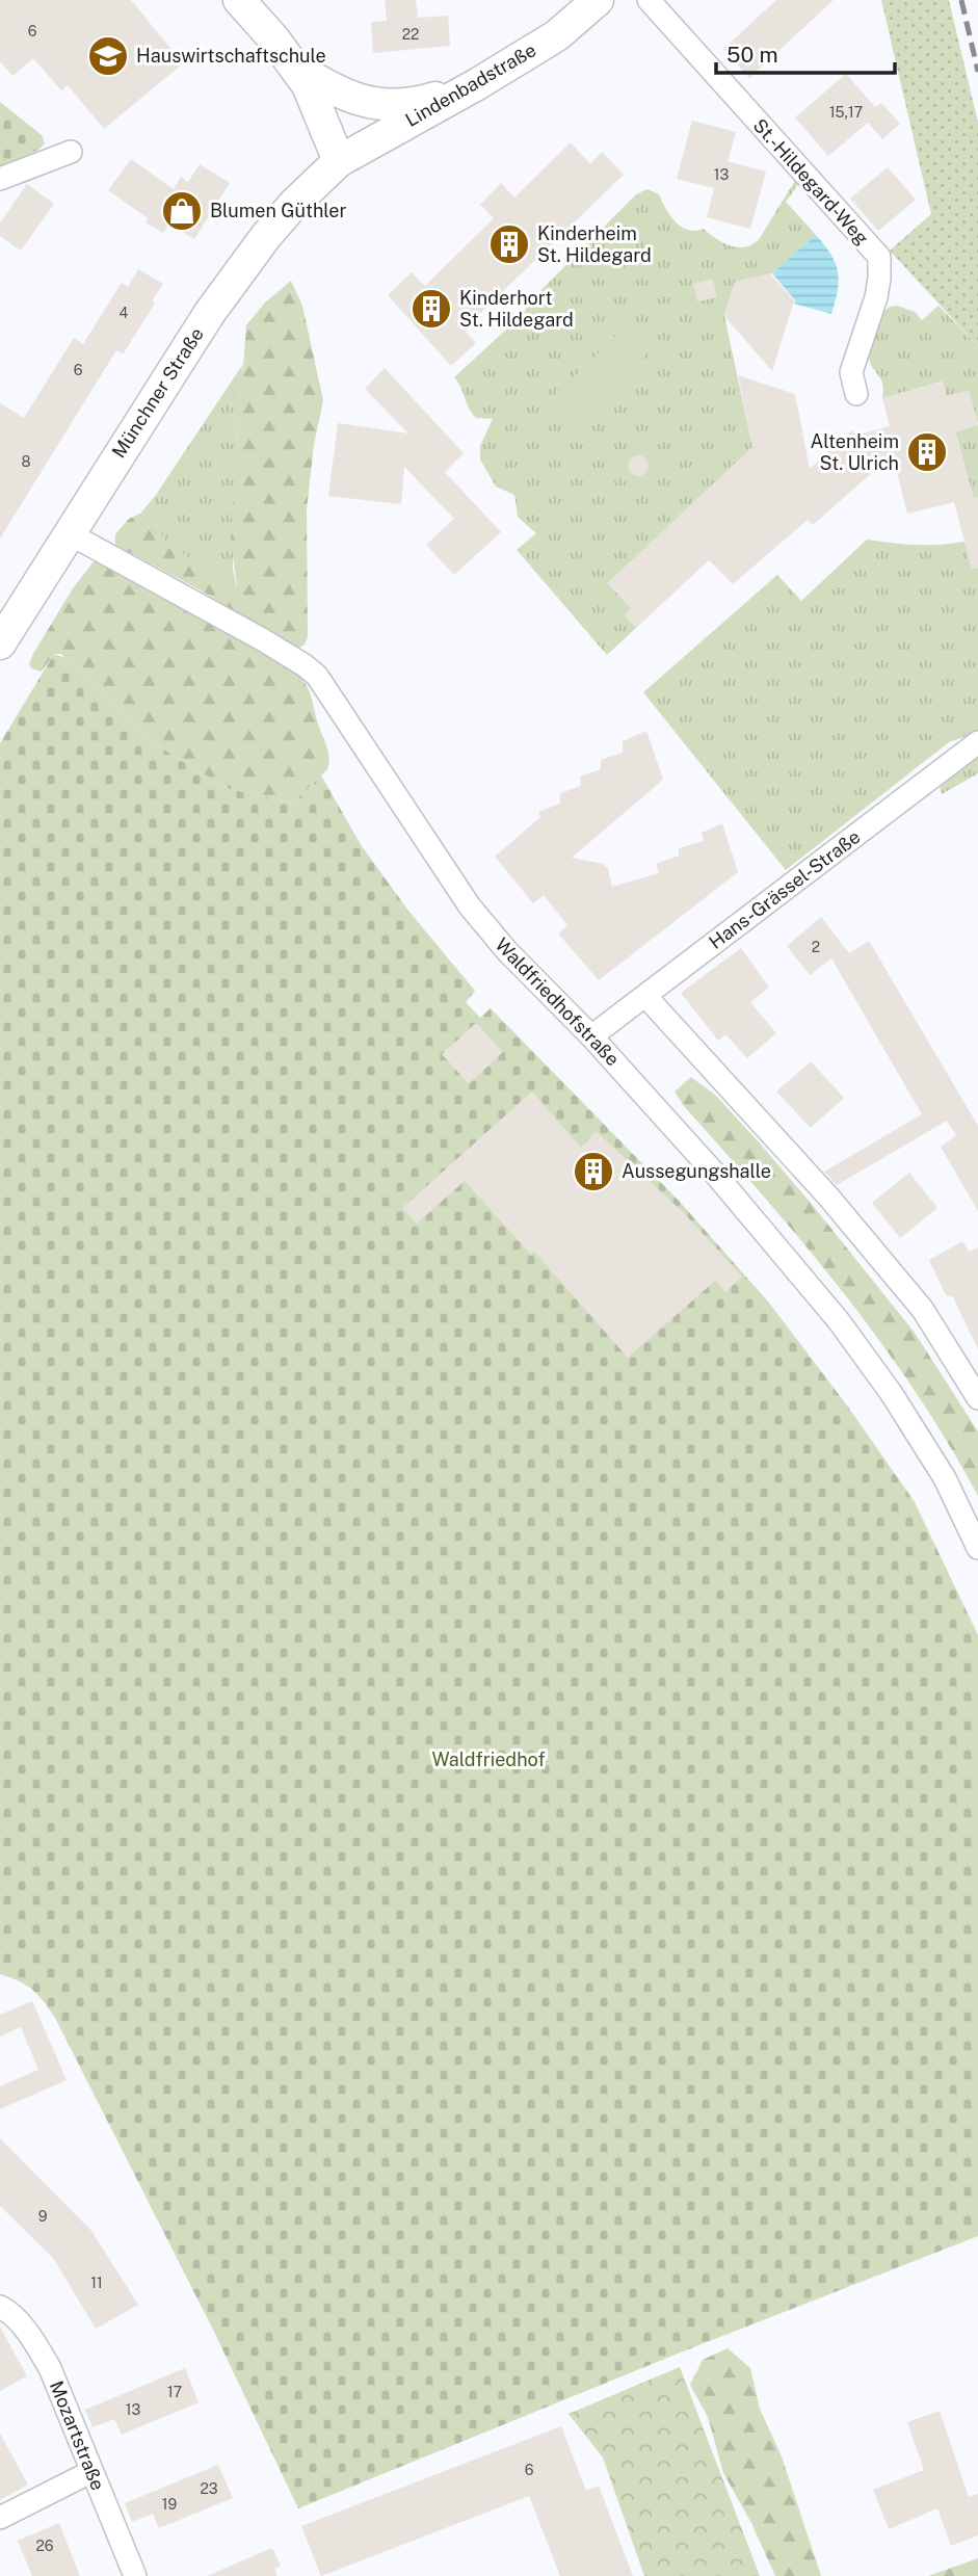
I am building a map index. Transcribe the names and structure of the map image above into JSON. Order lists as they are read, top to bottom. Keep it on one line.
{"streets":{"street":["Lindenbadstraße","St.-Hildegard-Weg","Münchner Straße","Hans-Grässel-Straße","Waldfriedhofstraße","Mozartstraße"]},"crossings":[["Lindenbadstraße","Münchner Straße"],["Münchner Straße","Waldfriedhofstraße"],["Hans-Grässel-Straße","Waldfriedhofstraße"]],"parks":["Waldfriedhof"],"places":{"school or university":["Hauswirtschaftschule"],"shop":["Blumen Güthler"],"building":["Kinderheim St. Hildegard","Kinderhort St. Hildegard","Altenheim St. Ulrich","Aussegungshalle"]},"house_numbers":["6","22","15,17","13","4","6","8","2","9","11","17","13","6","23","19","26"],"scale_bar":"50 m"}
